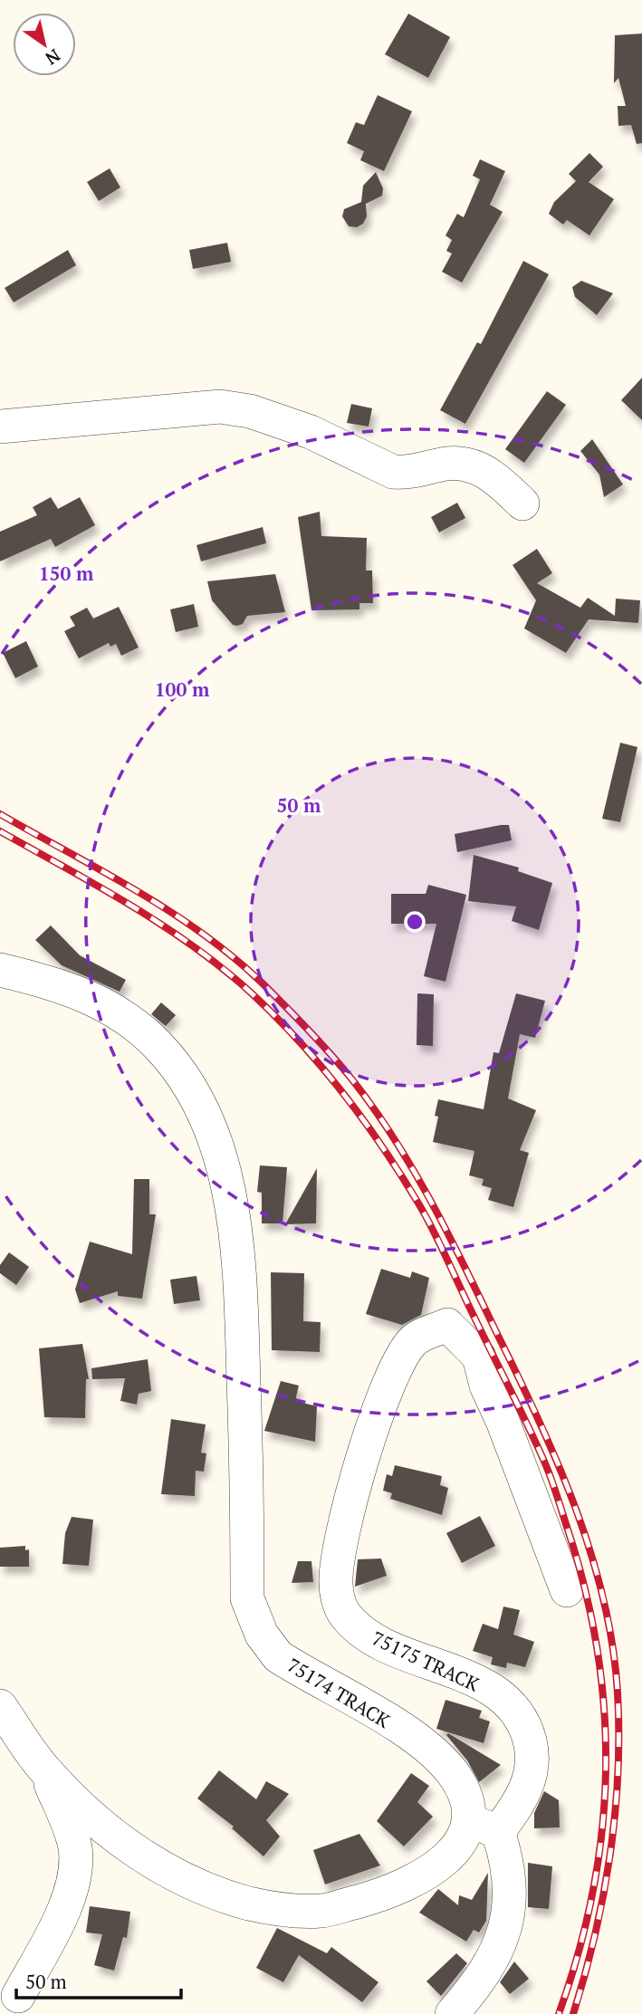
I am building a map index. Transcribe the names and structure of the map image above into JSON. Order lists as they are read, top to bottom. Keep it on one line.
{"streets":{"street":["75175 TRACK","75174 TRACK"]},"crossings":[["75175 TRACK","75174 TRACK"]],"scale_bar":"50 m","north":"bottom right","rings":["150 m","100 m","50 m"]}
